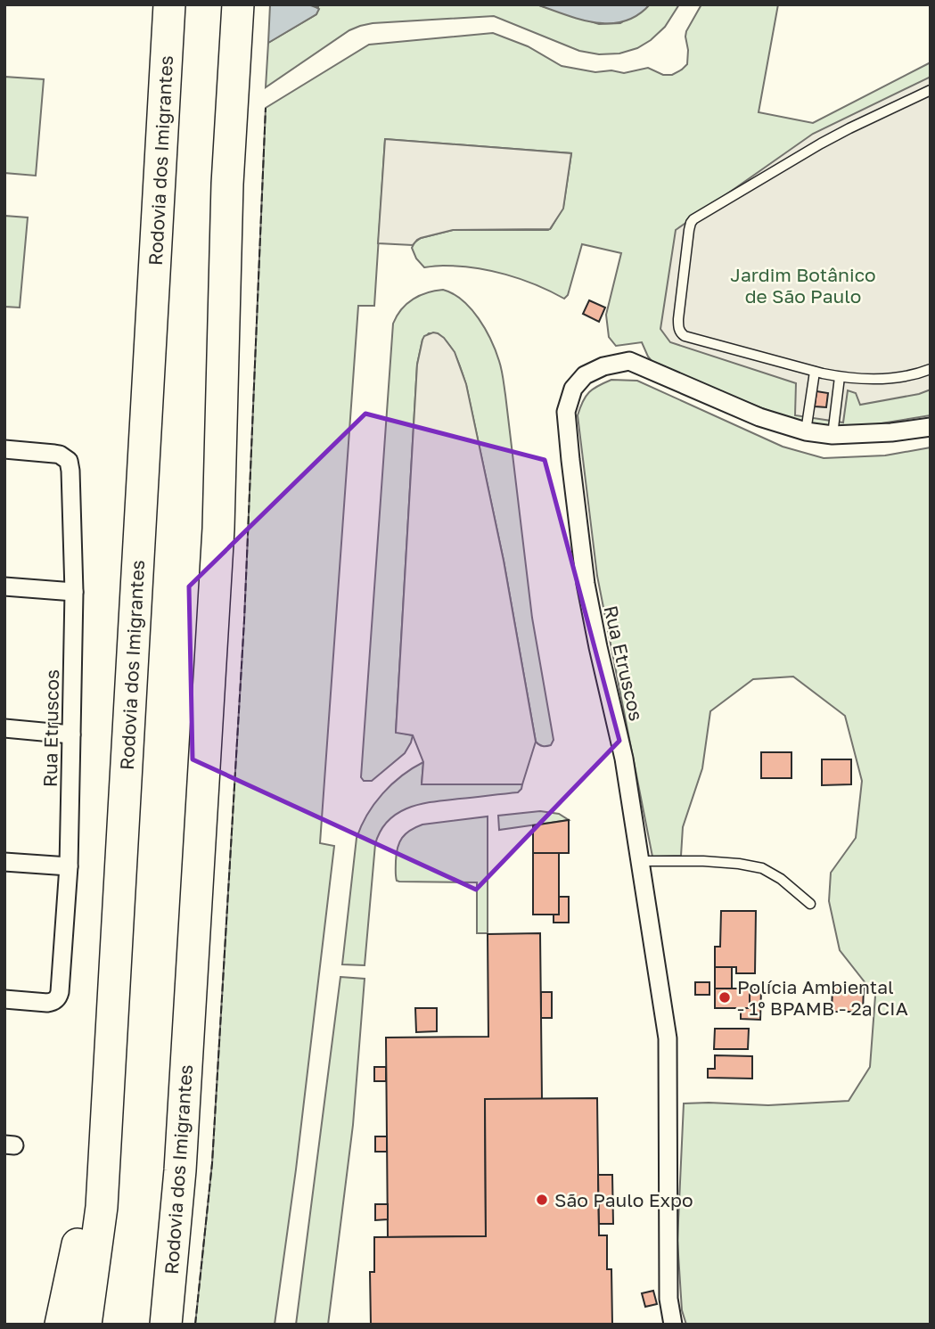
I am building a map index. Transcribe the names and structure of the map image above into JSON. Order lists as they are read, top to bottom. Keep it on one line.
{"streets":{"highway":["Rodovia dos Imigrantes"],"street":["Rua Etruscos"]},"parks":["Jardim Botânico de São Paulo"],"places":["Polícia Ambiental - 1º BPAMB - 2ª CIA","São Paulo Expo"]}
